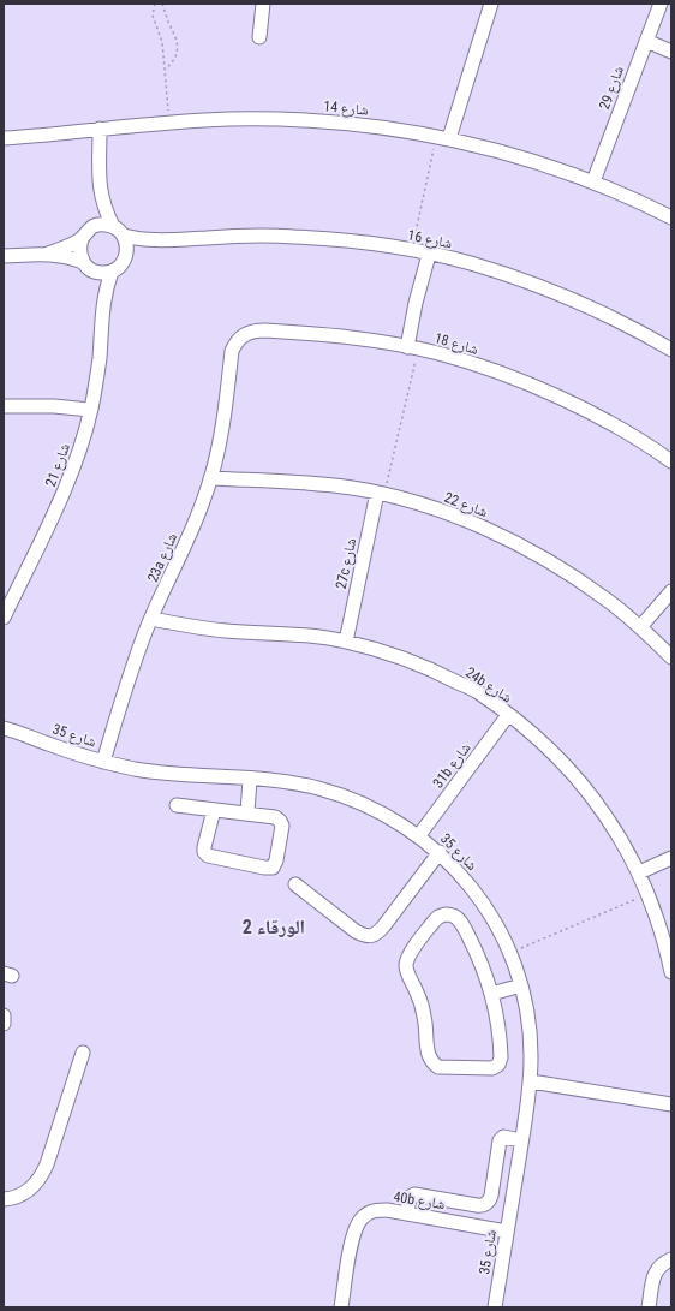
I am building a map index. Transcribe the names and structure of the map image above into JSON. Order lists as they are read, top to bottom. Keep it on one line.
{"streets":{"street":["شارع 29","شارع 14","شارع 16","شارع 18","شارع 21","شارع 22","23a شارع","27c شارع","24b شارع","شارع 35","31b شارع","40b شارع"]},"crossings":[["شارع 29","شارع 14"],["شارع 16","شارع 21"],["شارع 18","23a شارع"],["شارع 22","23a شارع"],["شارع 22","27c شارع"],["23a شارع","24b شارع"],["23a شارع","شارع 35"],["27c شارع","24b شارع"],["24b شارع","31b شارع"],["شارع 35","31b شارع"],["شارع 35","40b شارع"]],"districts":["الورقاء 2"]}
